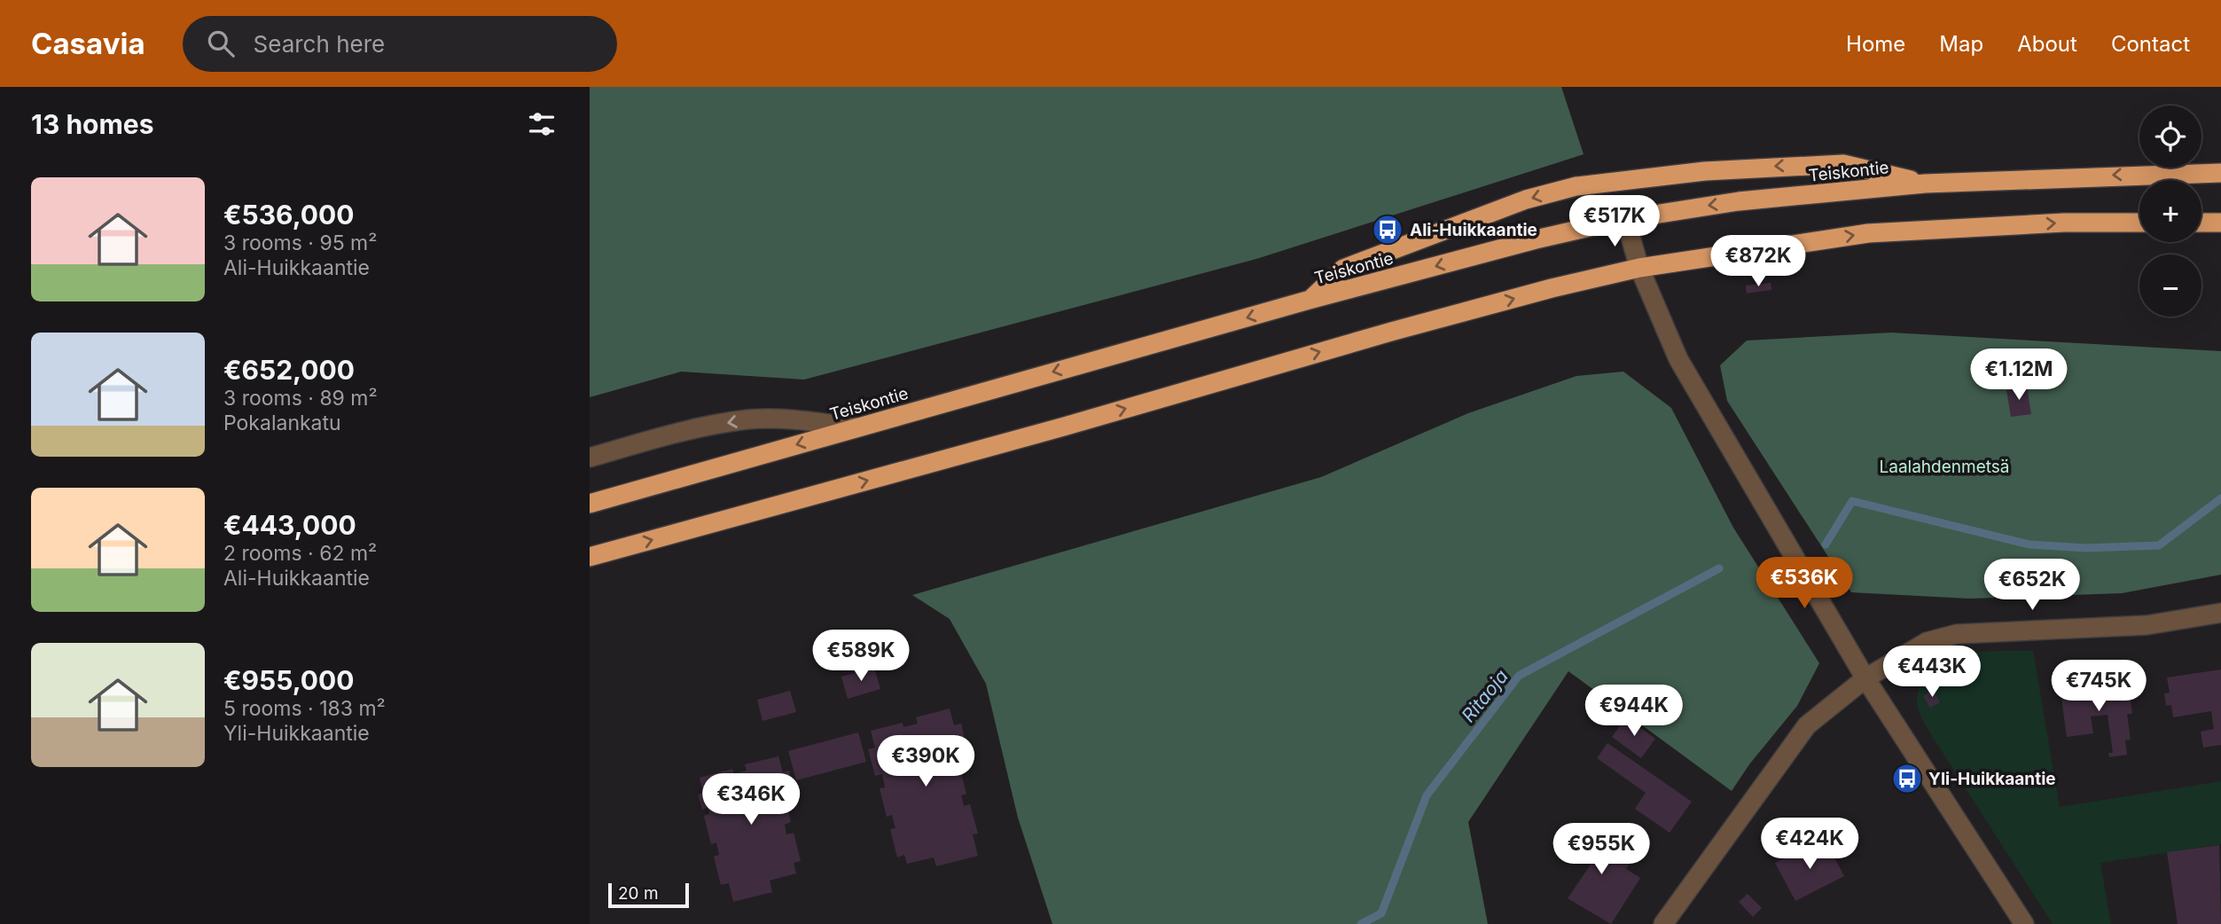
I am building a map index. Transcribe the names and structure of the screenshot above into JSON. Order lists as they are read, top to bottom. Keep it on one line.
{"streets":{"highway":["Teiskontie"]},"water":["Ritaoja"],"parks":["Laalahdenmetsä"],"places":{"bus stop":["Ali-Huikkaantie","Yli-Huikkaantie"]},"scale_bar":"20 m","page":{"header":"Casavia","search":"Search here","nav":["Home","Map","About","Contact"],"heading":"13 homes","map_buttons":["+","−"],"list":[{"name":"€536,000","note":"3 rooms · 95 m² · Ali-Huikkaantie"},{"name":"€652,000","note":"3 rooms · 89 m² · Pokalankatu"},{"name":"€443,000","note":"2 rooms · 62 m² · Ali-Huikkaantie"},{"name":"€955,000","note":"5 rooms · 183 m² · Yli-Huikkaantie"}],"price":["€517K","€872K","€1.12M","€536K","€652K","€589K","€443K","€745K","€944K","€390K","€346K","€424K","€955K"],"scale":"20 m"}}
